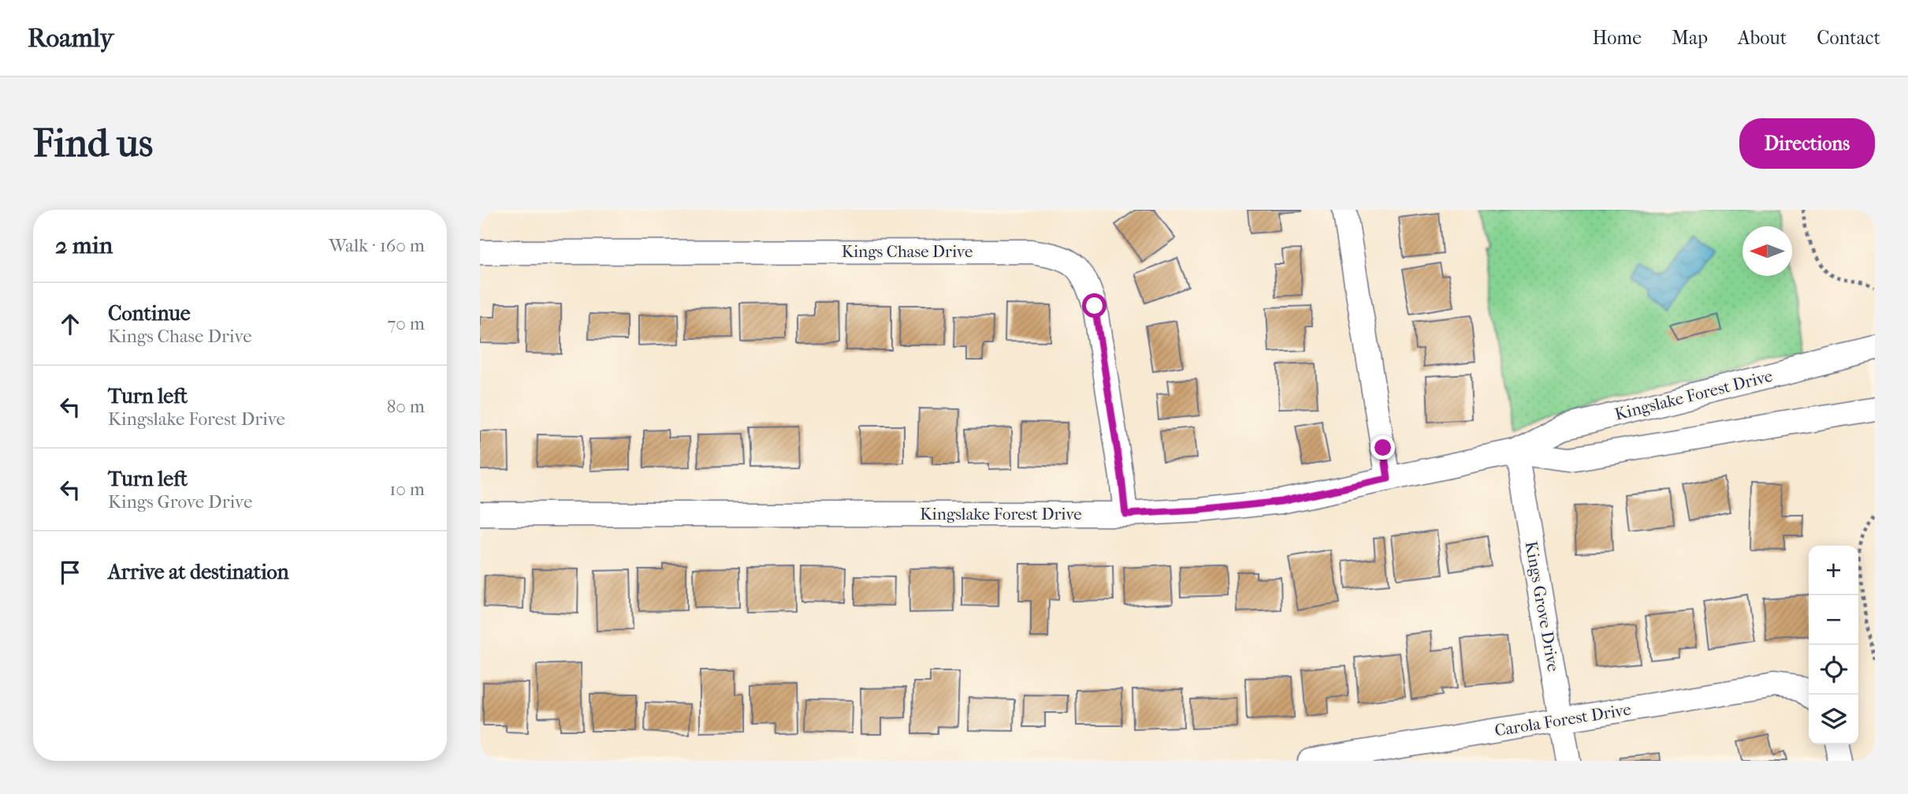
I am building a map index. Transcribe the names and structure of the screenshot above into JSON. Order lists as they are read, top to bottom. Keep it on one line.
{"streets":{"street":["Kings Chase Drive","Kingslake Forest Drive","Kings Grove Drive","Carola Forest Drive"]},"crossings":[["Kings Chase Drive","Kingslake Forest Drive"],["Kingslake Forest Drive","Kings Grove Drive"],["Kings Grove Drive","Carola Forest Drive"]],"north":"left","page":{"header":"Roamly","nav":["Home","Map","About","Contact"],"buttons":"Directions","title":"Find us","heading":["2 min","Walk · 160 m"],"list":[["Continue","Kings Chase Drive","70 m"],["Turn left","Kingslake Forest Drive","80 m"],["Turn left","Kings Grove Drive","10 m"],"Arrive at destination"],"map_buttons":["+","−"]}}
